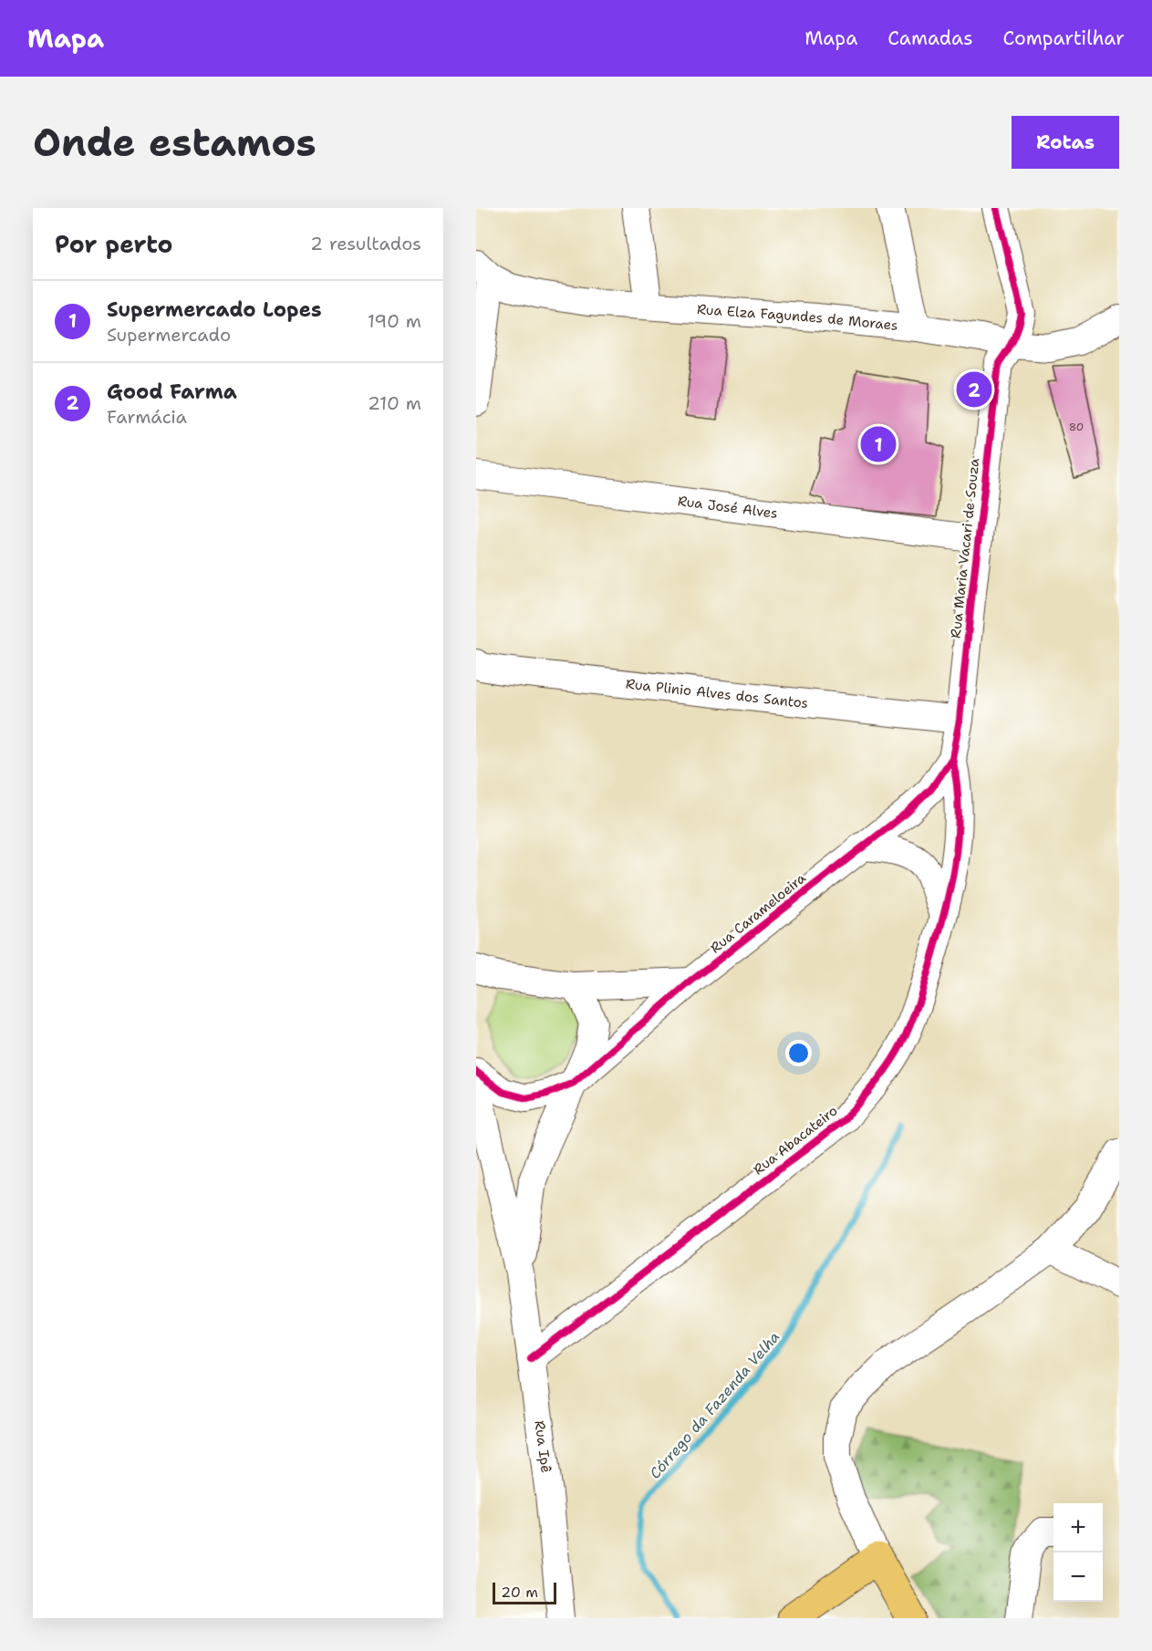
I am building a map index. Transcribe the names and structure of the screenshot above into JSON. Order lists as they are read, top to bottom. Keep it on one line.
{"streets":{"street":["Rua Elza Fagundes de Moraes","Rua José Alves","Rua Maria Vacari de Souza","Rua Plinio Alves dos Santos","Rua Carameloeira","Rua Abacateiro","Rua Ipê"]},"crossings":[["Rua Elza Fagundes de Moraes","Rua Maria Vacari de Souza"],["Rua José Alves","Rua Maria Vacari de Souza"],["Rua Maria Vacari de Souza","Rua Plinio Alves dos Santos"],["Rua Maria Vacari de Souza","Rua Carameloeira"],["Rua Maria Vacari de Souza","Rua Abacateiro"],["Rua Carameloeira","Rua Abacateiro"],["Rua Carameloeira","Rua Ipê"],["Rua Abacateiro","Rua Ipê"]],"water":["Córrego da Fazenda Velha"],"house_numbers":["80"],"scale_bar":"20 m","page":{"header":"Mapa","nav":["Mapa","Camadas","Compartilhar"],"buttons":"Rotas","title":"Onde estamos","heading":["Por perto","2 resultados"],"list":[{"mark":"1","name":"Supermercado Lopes","note":"Supermercado","value":"190 m"},{"mark":"2","name":"Good Farma","note":"Farmácia","value":"210 m"}],"pins":["2","1"],"map_buttons":["+","−"],"scale":"20 m"}}
